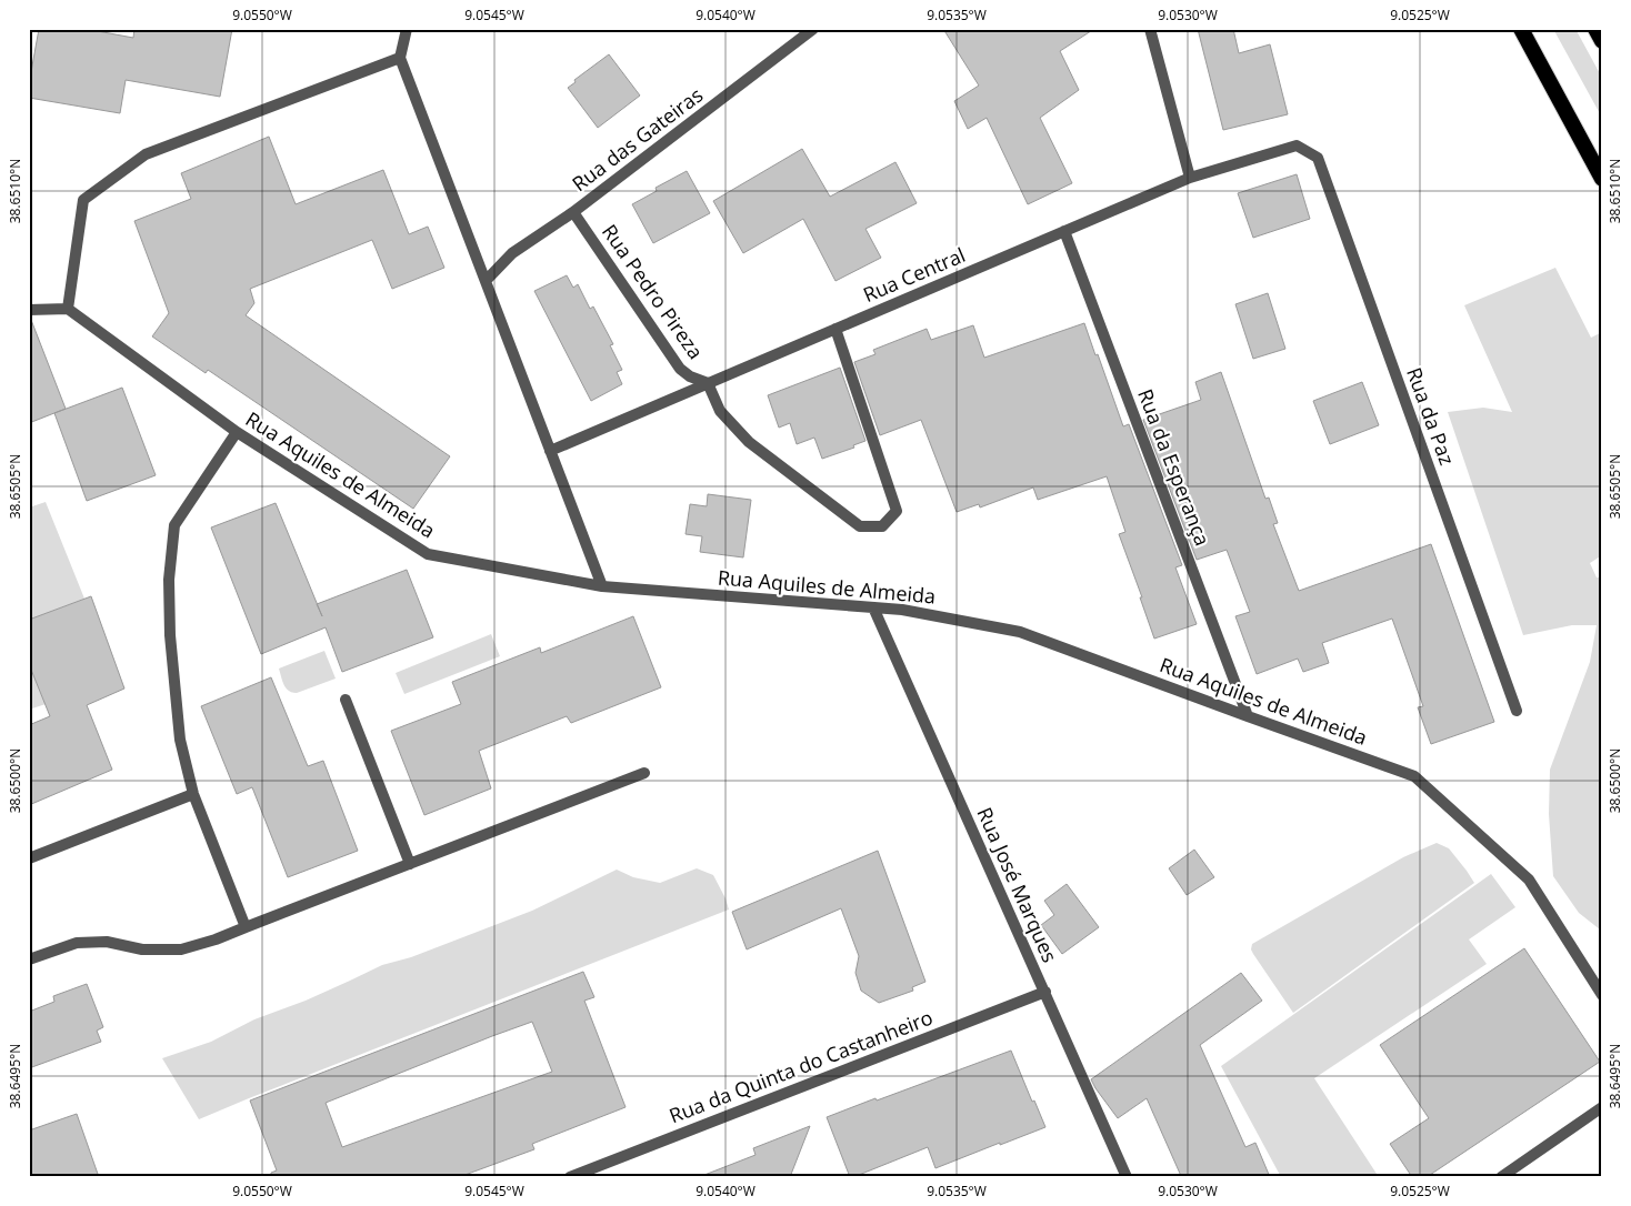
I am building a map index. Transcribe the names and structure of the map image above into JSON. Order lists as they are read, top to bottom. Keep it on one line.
{"streets":{"street":["Rua das Gateiras","Rua Central","Rua Pedro Pireza","Rua da Paz","Rua da Esperança","Rua Aquiles de Almeida","Rua José Marques","Rua da Quinta do Castanheiro"]},"crossings":[["Rua das Gateiras","Rua Pedro Pireza"],["Rua Central","Rua Pedro Pireza"],["Rua Central","Rua da Paz"],["Rua Central","Rua da Esperança"],["Rua da Esperança","Rua Aquiles de Almeida"],["Rua Aquiles de Almeida","Rua José Marques"],["Rua José Marques","Rua da Quinta do Castanheiro"]],"coordinates":["9.0550°W","9.0545°W","9.0540°W","9.0535°W","9.0530°W","9.0525°W","38.6510°N","38.6505°N","38.6500°N","38.6495°N"]}
